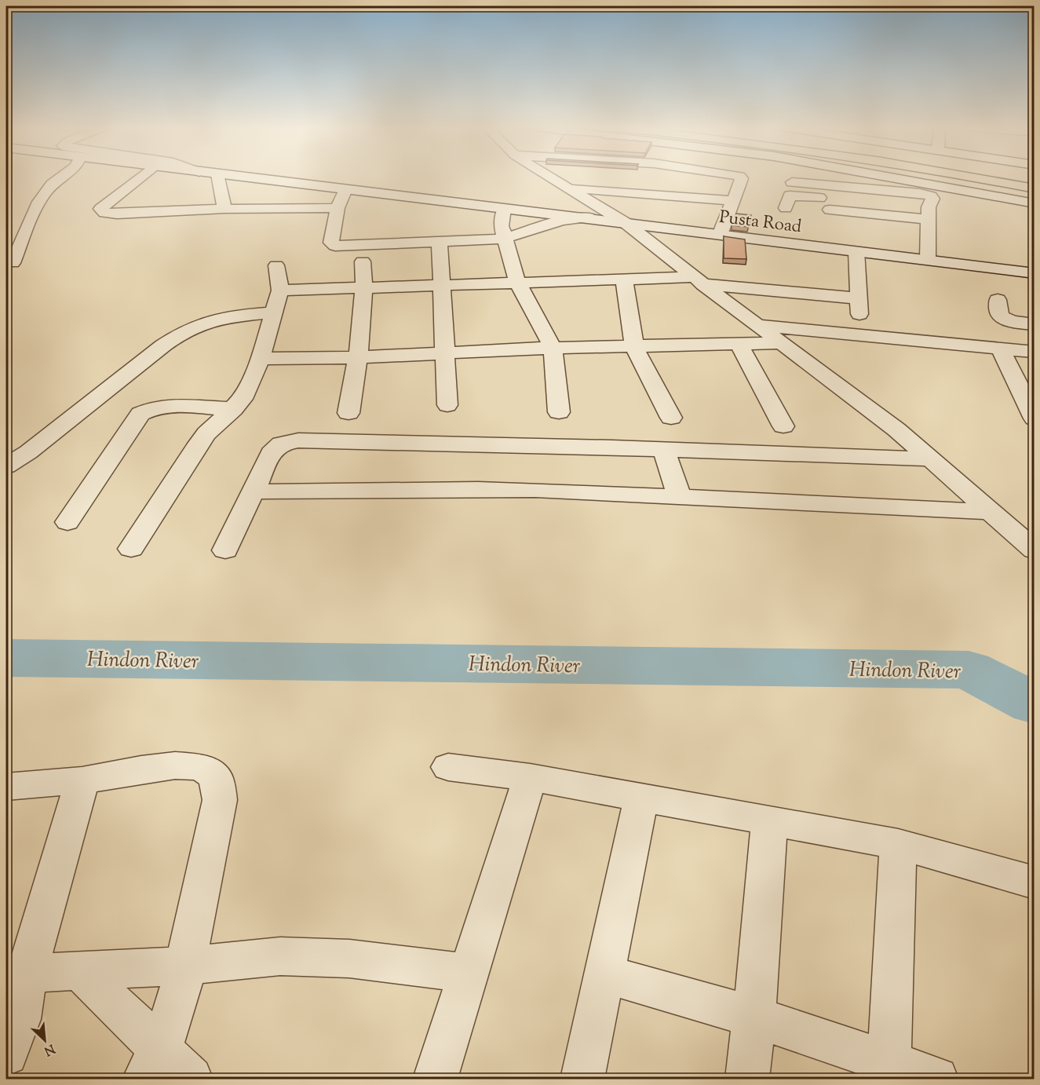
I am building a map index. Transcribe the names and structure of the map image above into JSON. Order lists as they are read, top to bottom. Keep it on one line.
{"streets":{"street":["Pusta Road"]},"water":["Hindon River"],"north":"bottom right"}
